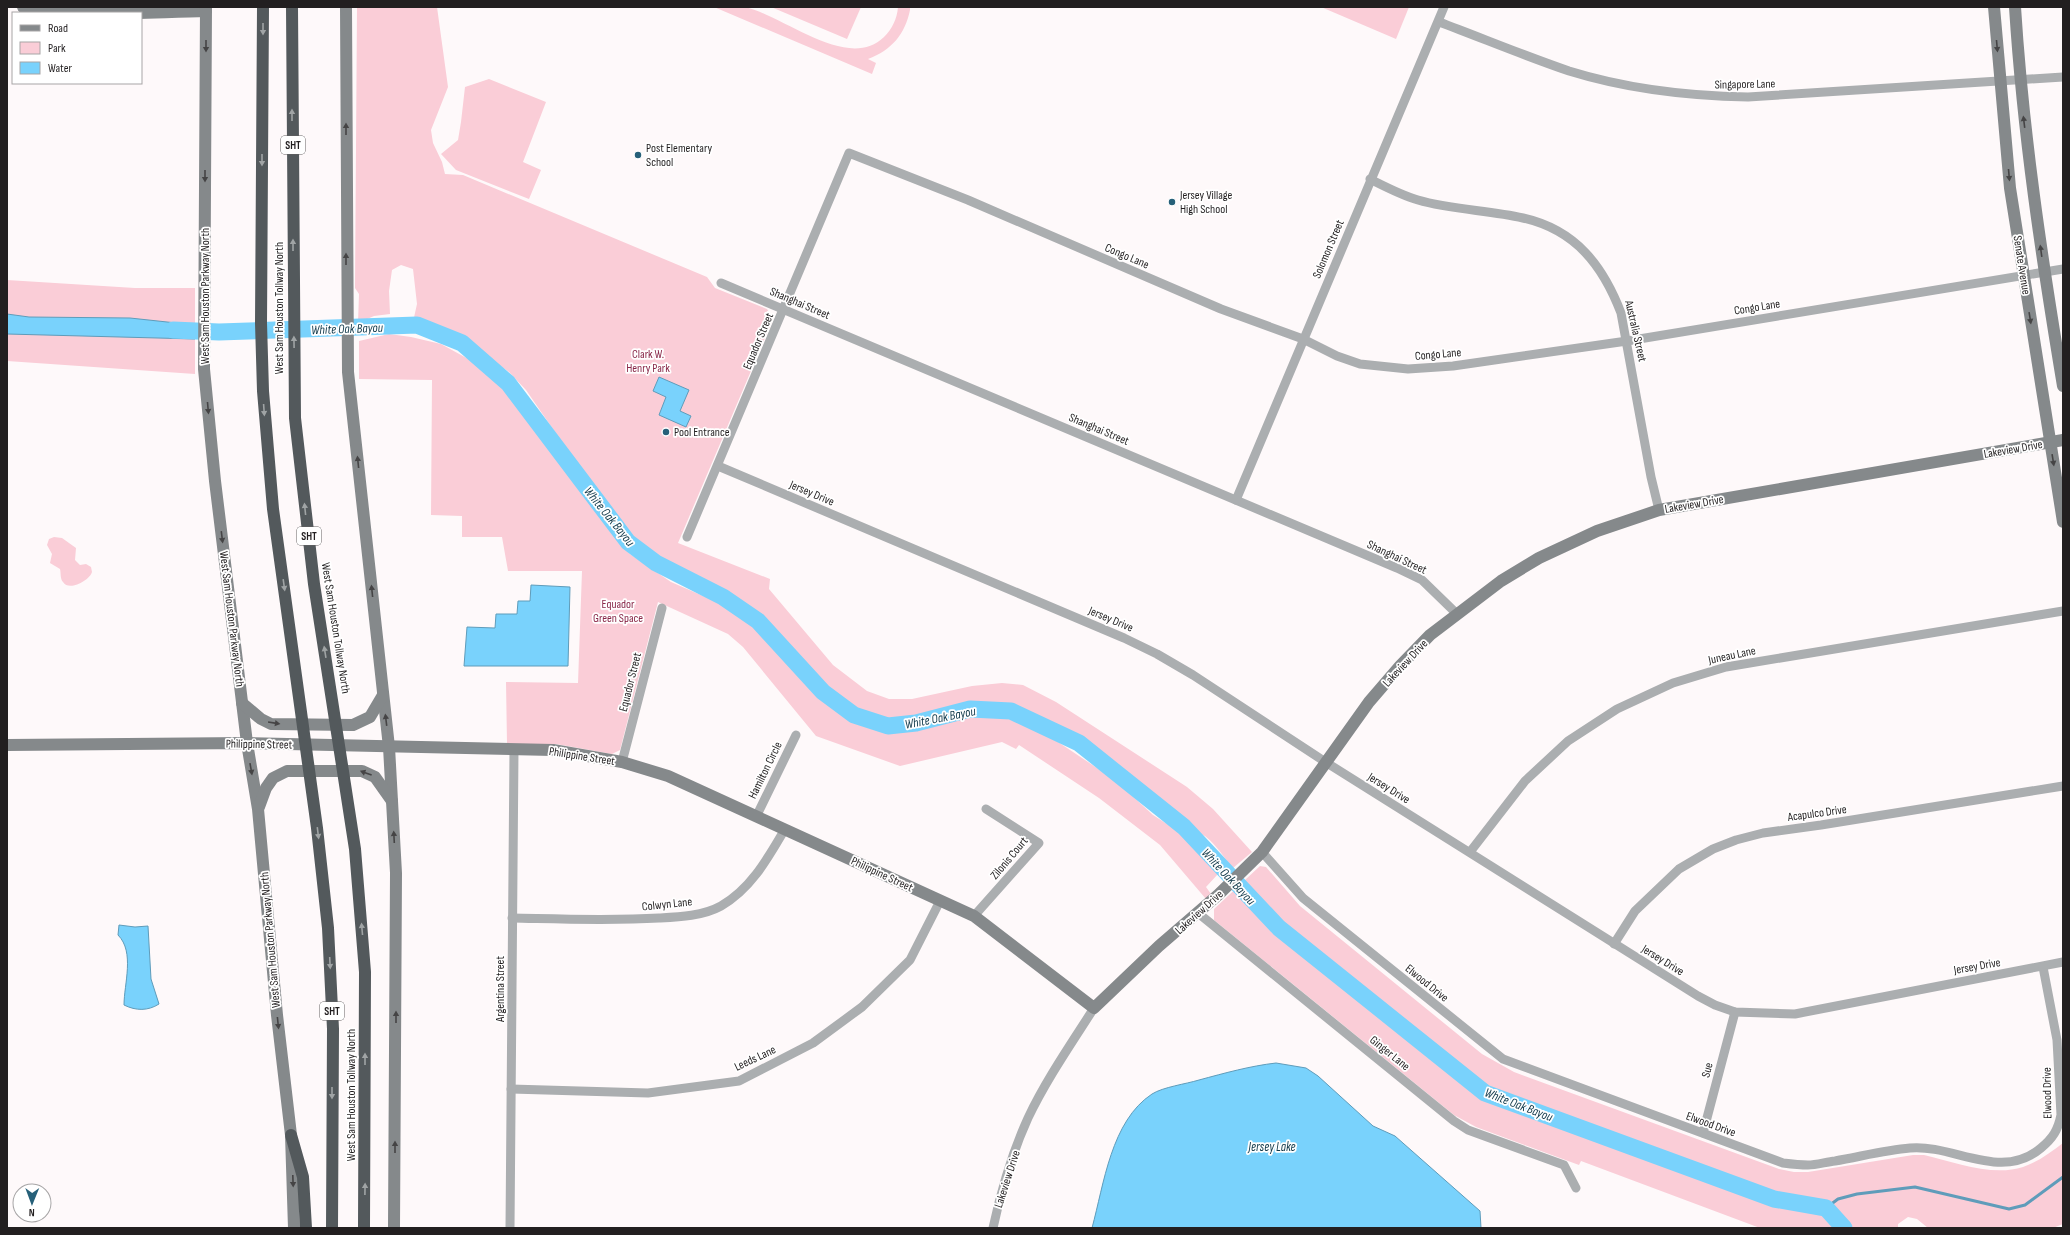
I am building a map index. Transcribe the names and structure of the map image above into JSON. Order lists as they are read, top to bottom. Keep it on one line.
{"streets":{"highway":["SHT","West Sam Houston Tollway North"],"street":["Singapore Lane","Solomon Street","Congo Lane","Senate Avenue","West Sam Houston Parkway North","Shanghai Street","Australia Street","Equador Street","Lakeview Drive","Jersey Drive","Juneau Lane","Philippine Street","Hamilton Circle","Acapulco Drive","Zilonis Court","Colwyn Lane","Elwood Drive","Argentina Street","Ginger Lane","Leeds Lane","Sue"]},"crossings":[["Singapore Lane","Solomon Street"],["Singapore Lane","Senate Avenue"],["Solomon Street","Congo Lane"],["Solomon Street","Shanghai Street"],["Solomon Street","Australia Street"],["Congo Lane","Senate Avenue"],["Congo Lane","Australia Street"],["Congo Lane","Equador Street"],["Senate Avenue","Lakeview Drive"],["West Sam Houston Parkway North","Philippine Street"],["Shanghai Street","Equador Street"],["Shanghai Street","Lakeview Drive"],["Australia Street","Lakeview Drive"],["Equador Street","Jersey Drive"],["Equador Street","Philippine Street"],["Lakeview Drive","Jersey Drive"],["Lakeview Drive","Philippine Street"],["Lakeview Drive","Elwood Drive"],["Lakeview Drive","Ginger Lane"],["Jersey Drive","Juneau Lane"],["Jersey Drive","Acapulco Drive"],["Jersey Drive","Elwood Drive"],["Jersey Drive","Sue"],["Philippine Street","Hamilton Circle"],["Philippine Street","Zilonis Court"],["Philippine Street","Colwyn Lane"],["Philippine Street","Argentina Street"],["Philippine Street","Leeds Lane"],["Colwyn Lane","Argentina Street"],["Elwood Drive","Sue"],["Argentina Street","Leeds Lane"]],"one_way":["West Sam Houston Parkway North"],"water":["White Oak Bayou","Jersey Lake"],"parks":["Clark W. Henry Park","Equador Green Space"],"places":["Post Elementary School","Jersey Village High School","Pool Entrance"],"legend":["Road","Park","Water"],"north":"bottom"}
